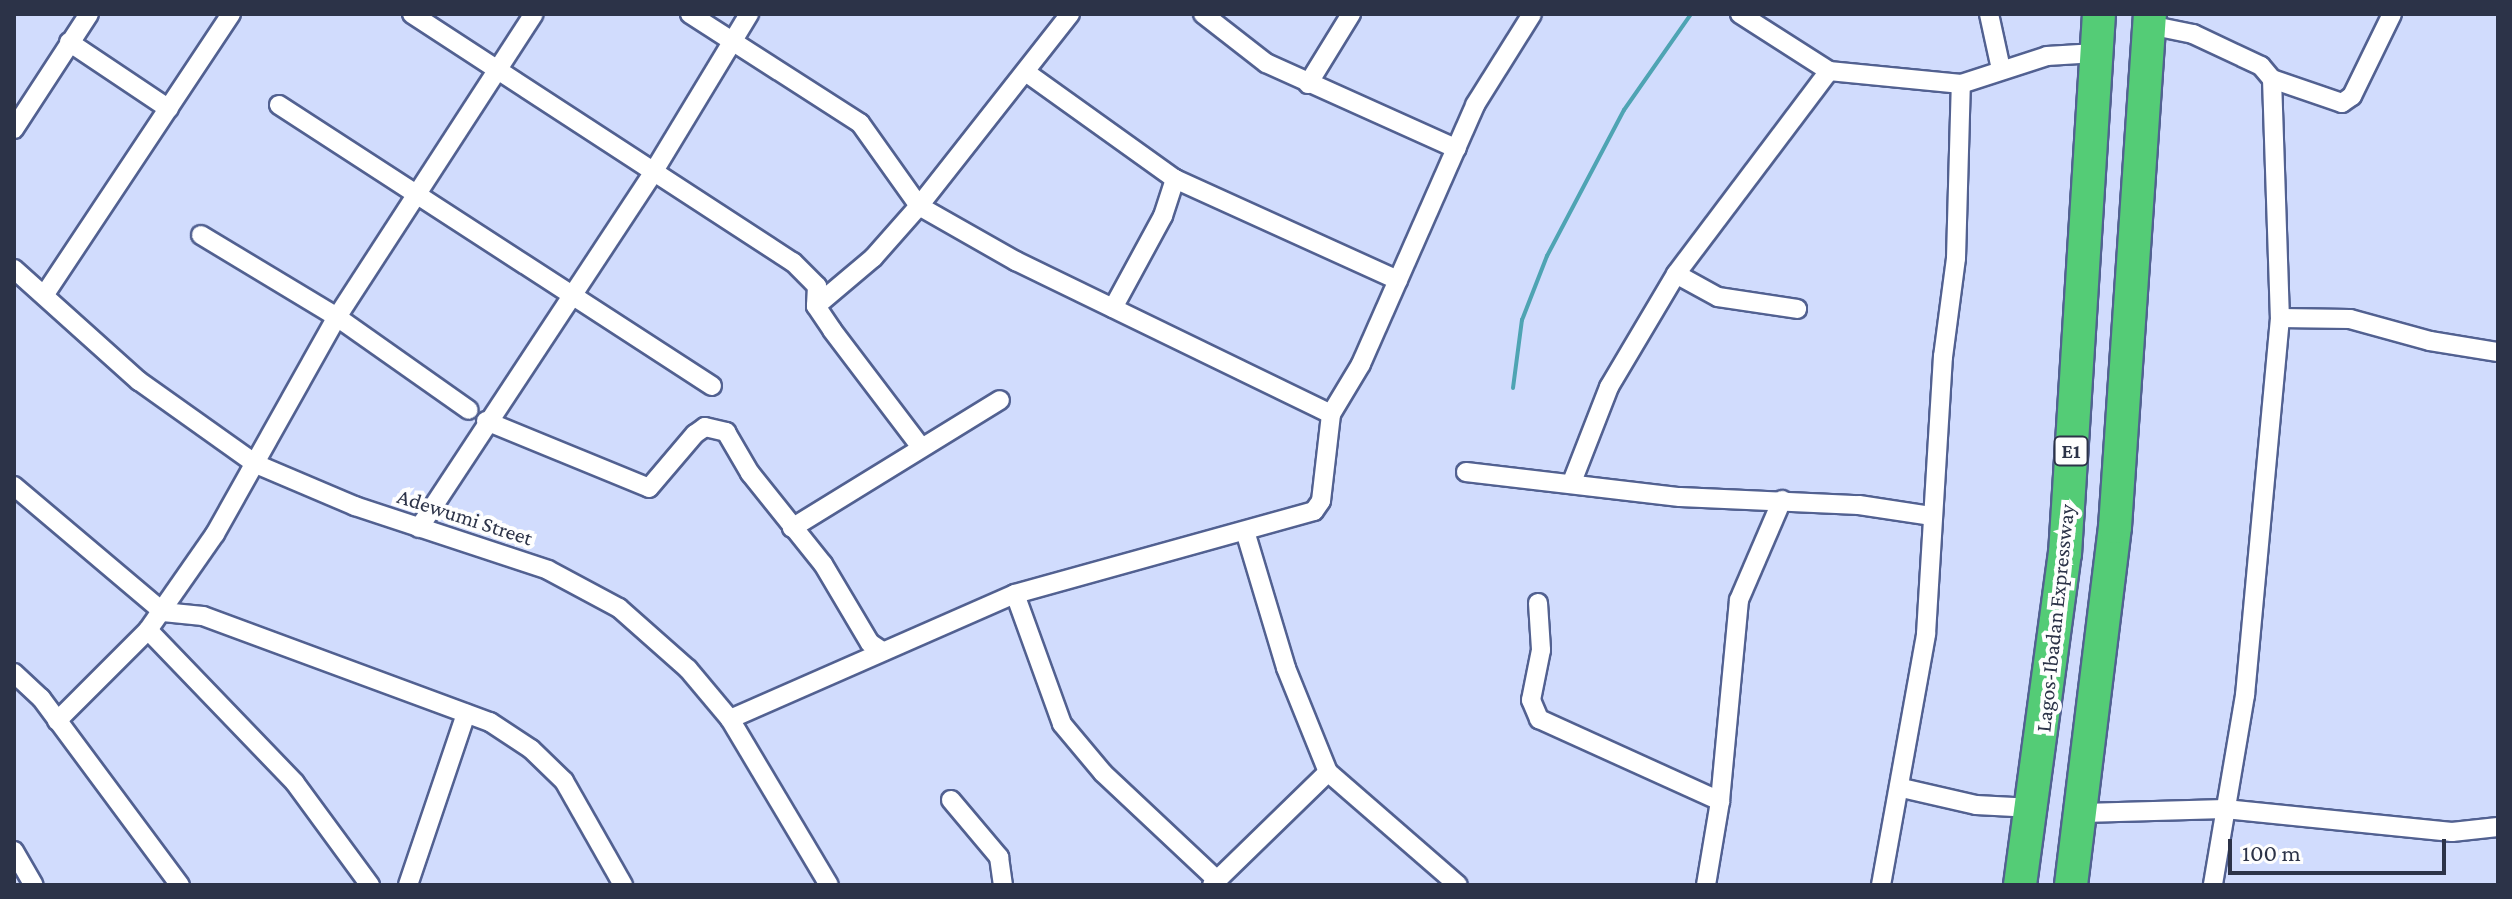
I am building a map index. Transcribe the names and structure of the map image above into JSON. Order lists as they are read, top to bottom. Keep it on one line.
{"streets":{"highway":["E1","Lagos-Ibadan Expressway"],"street":["Adewumi Street"]},"scale_bar":"100 m"}
